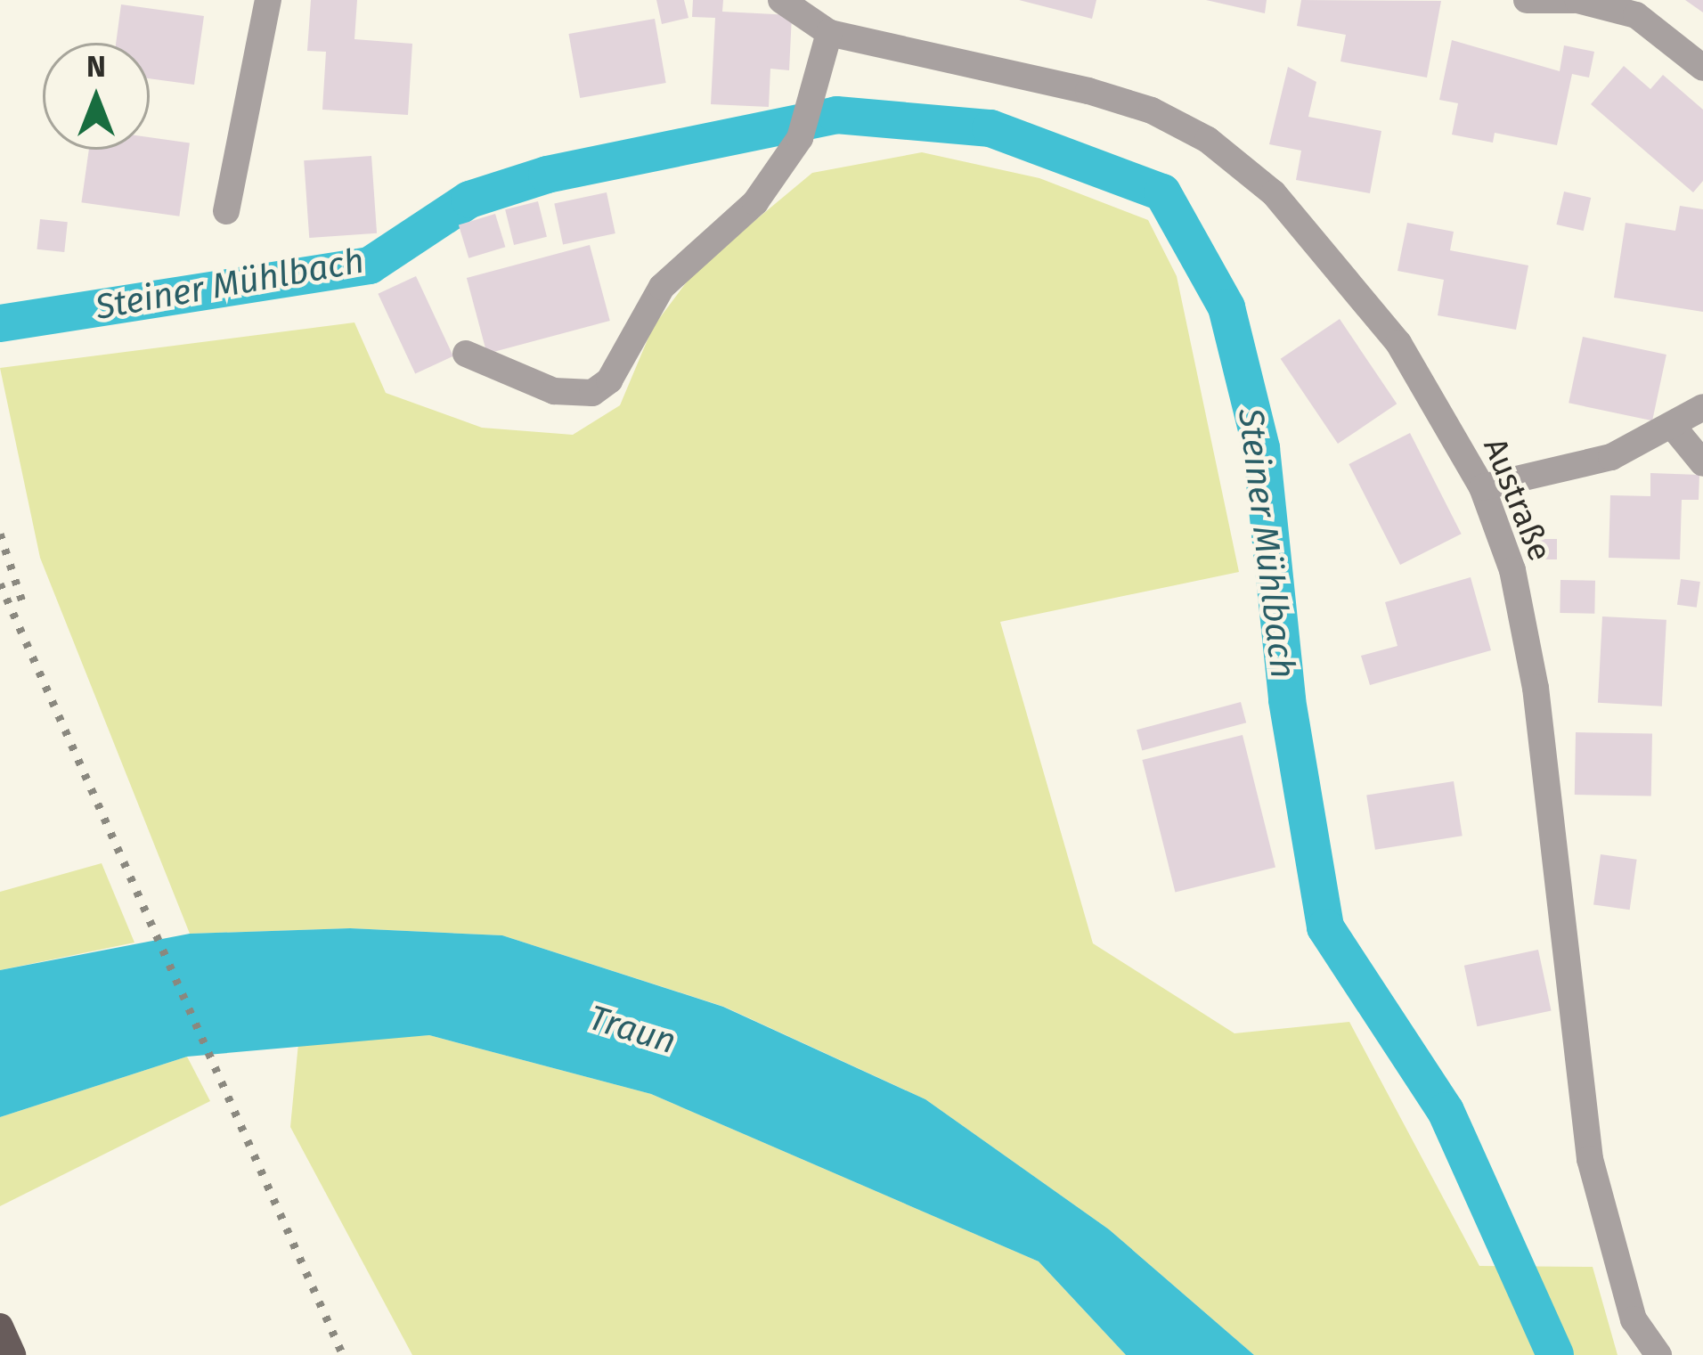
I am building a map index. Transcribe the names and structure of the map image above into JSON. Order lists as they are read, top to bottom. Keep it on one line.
{"streets":{"street":["Austraße"]},"water":["Steiner Mühlbach","Traun"],"north":"top"}
